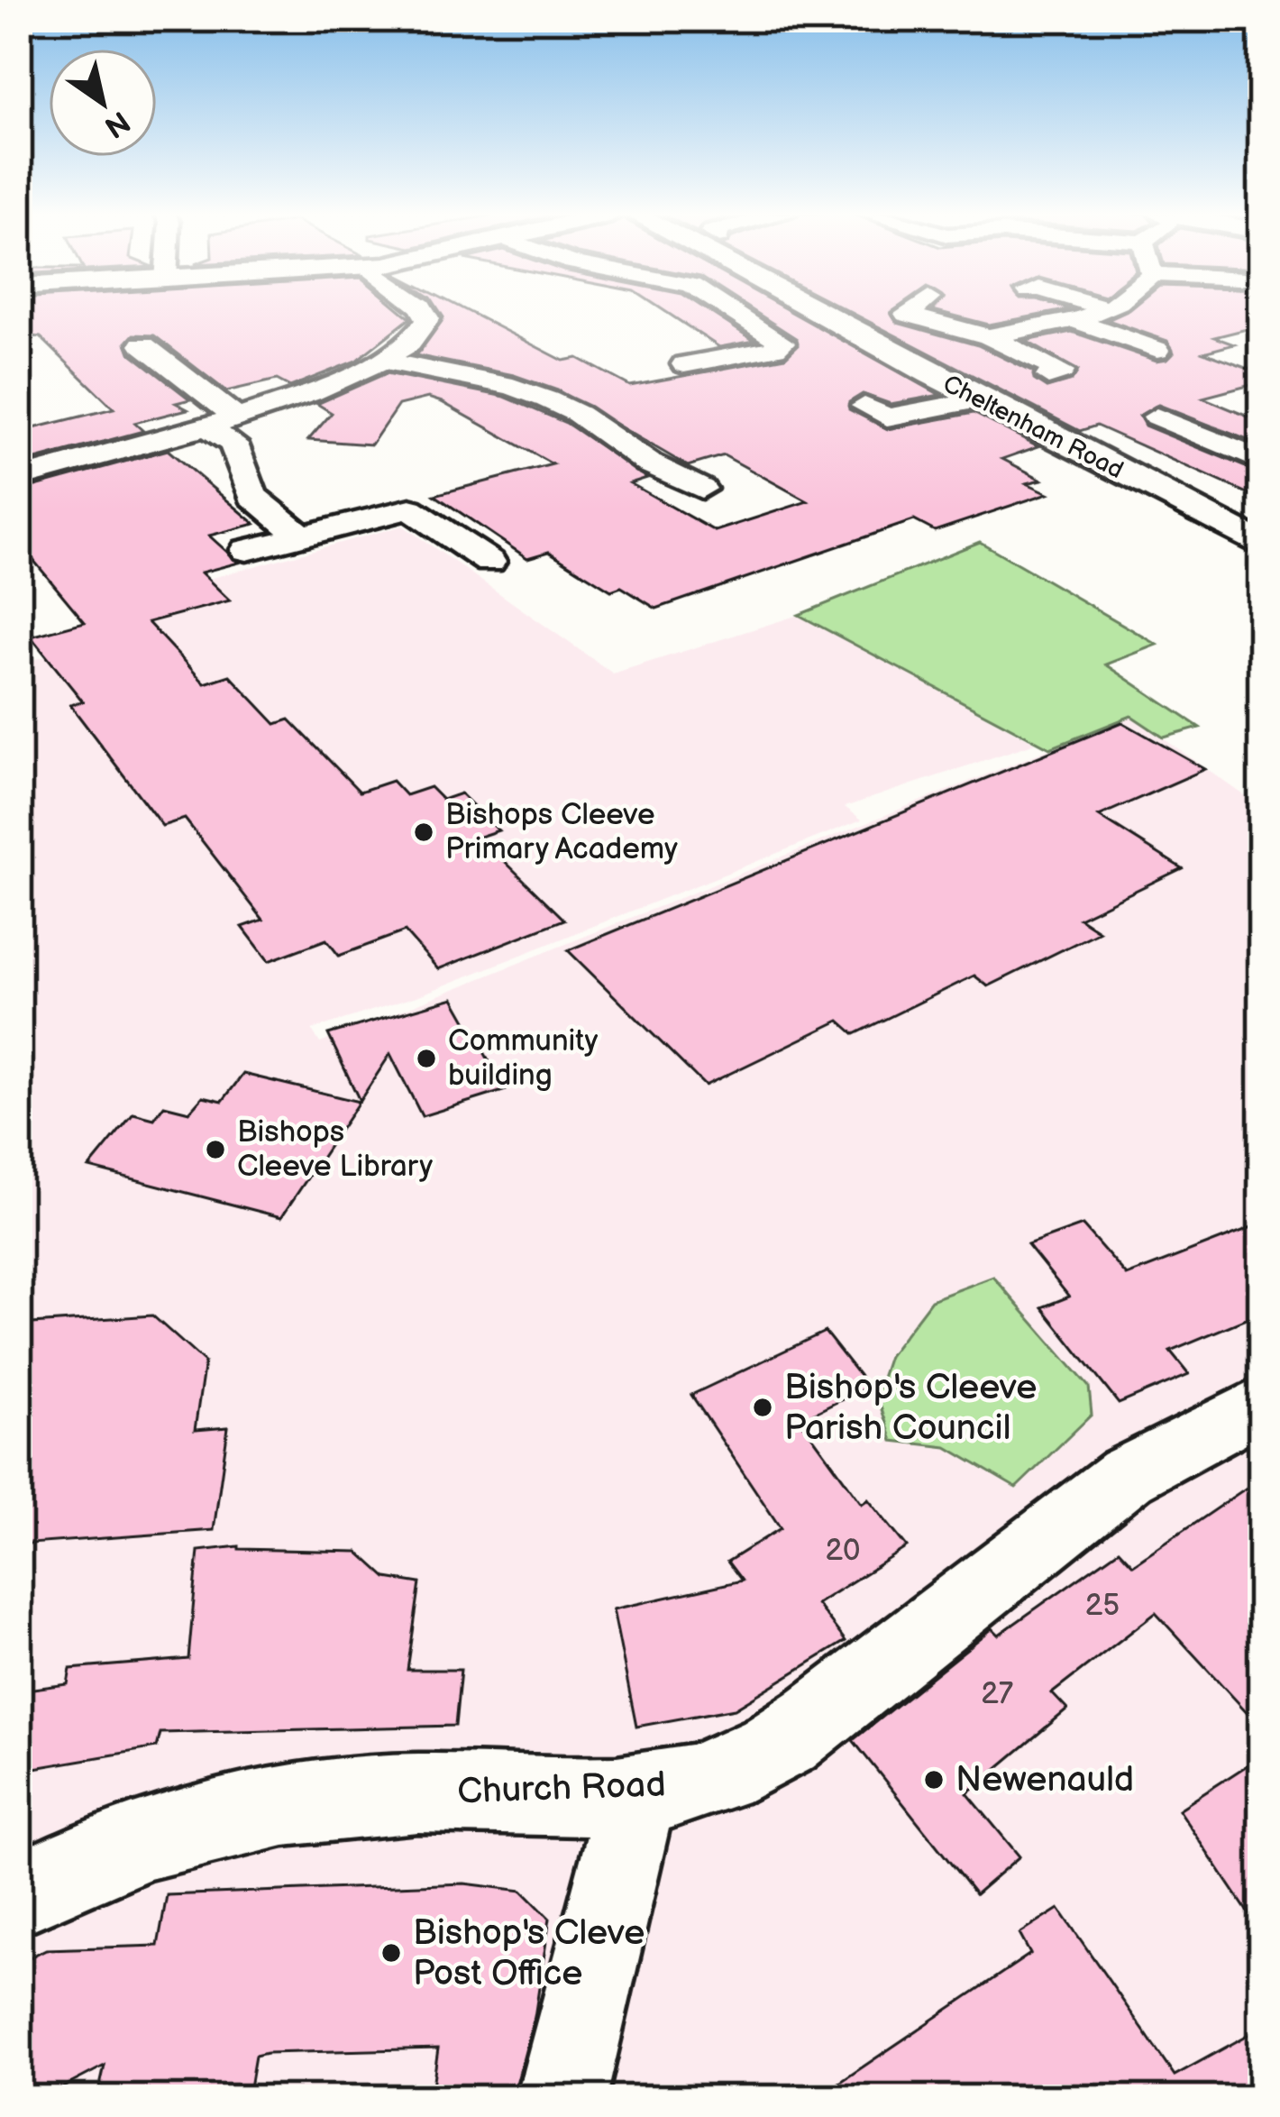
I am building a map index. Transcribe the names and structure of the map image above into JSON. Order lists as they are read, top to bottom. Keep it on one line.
{"streets":{"street":["Cheltenham Road","Church Road"]},"places":["Bishops Cleeve Primary Academy","Community building","Bishops Cleeve Library","Bishop's Cleeve Parish Council","Newenauld","Bishop's Cleve Post Office"],"house_numbers":["20","25","27"],"north":"bottom right"}
